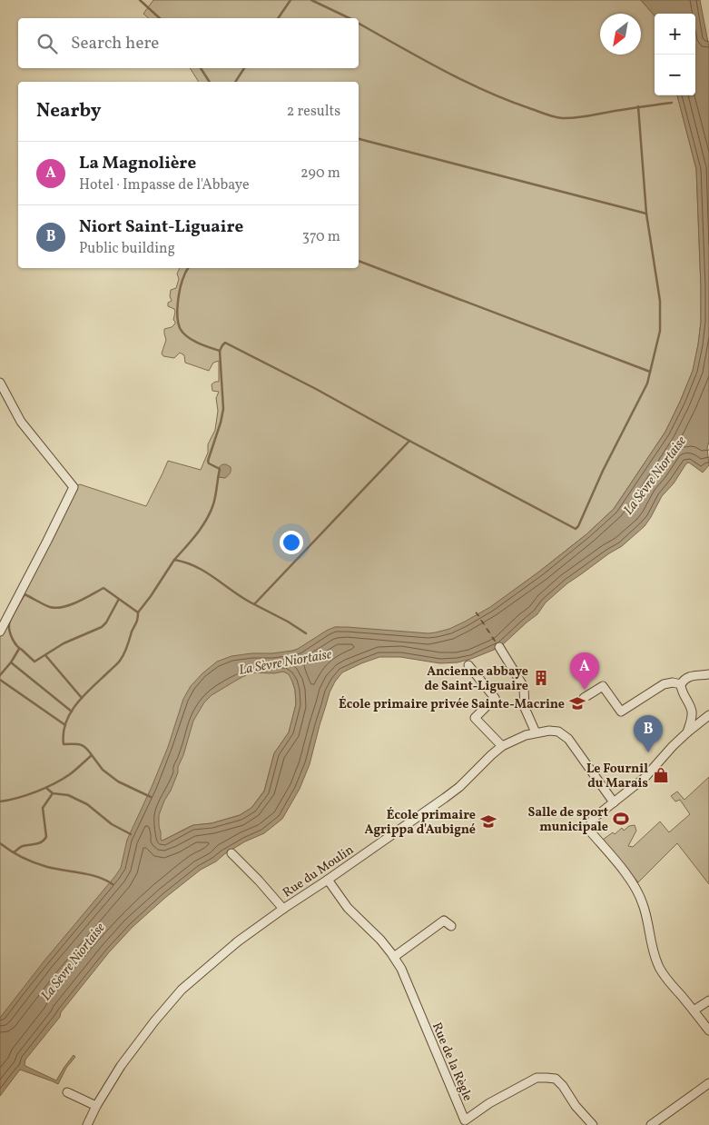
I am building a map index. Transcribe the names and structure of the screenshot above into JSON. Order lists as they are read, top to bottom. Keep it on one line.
{"streets":{"street":["Rue du Moulin","Rue de la Règle"]},"crossings":[["Rue du Moulin","Rue de la Règle"]],"water":["La Sèvre Niortaise"],"places":{"building":["Ancienne abbaye de Saint-Liguaire"],"school or university":["École primaire privée Sainte-Macrine","École primaire Agrippa d'Aubigné"],"shop":["Le Fournil du Marais"],"sports":["Salle de sport municipale"]},"north":"bottom left","page":{"map_buttons":["+","−"],"search":"Search here","heading":["Nearby","2 results"],"list":[{"mark":"A","name":"La Magnolière","note":"Hotel · Impasse de l'Abbaye","value":"290 m"},{"mark":"B","name":"Niort Saint-Liguaire","note":"Public building","value":"370 m"}],"pins":["A","B"]}}
